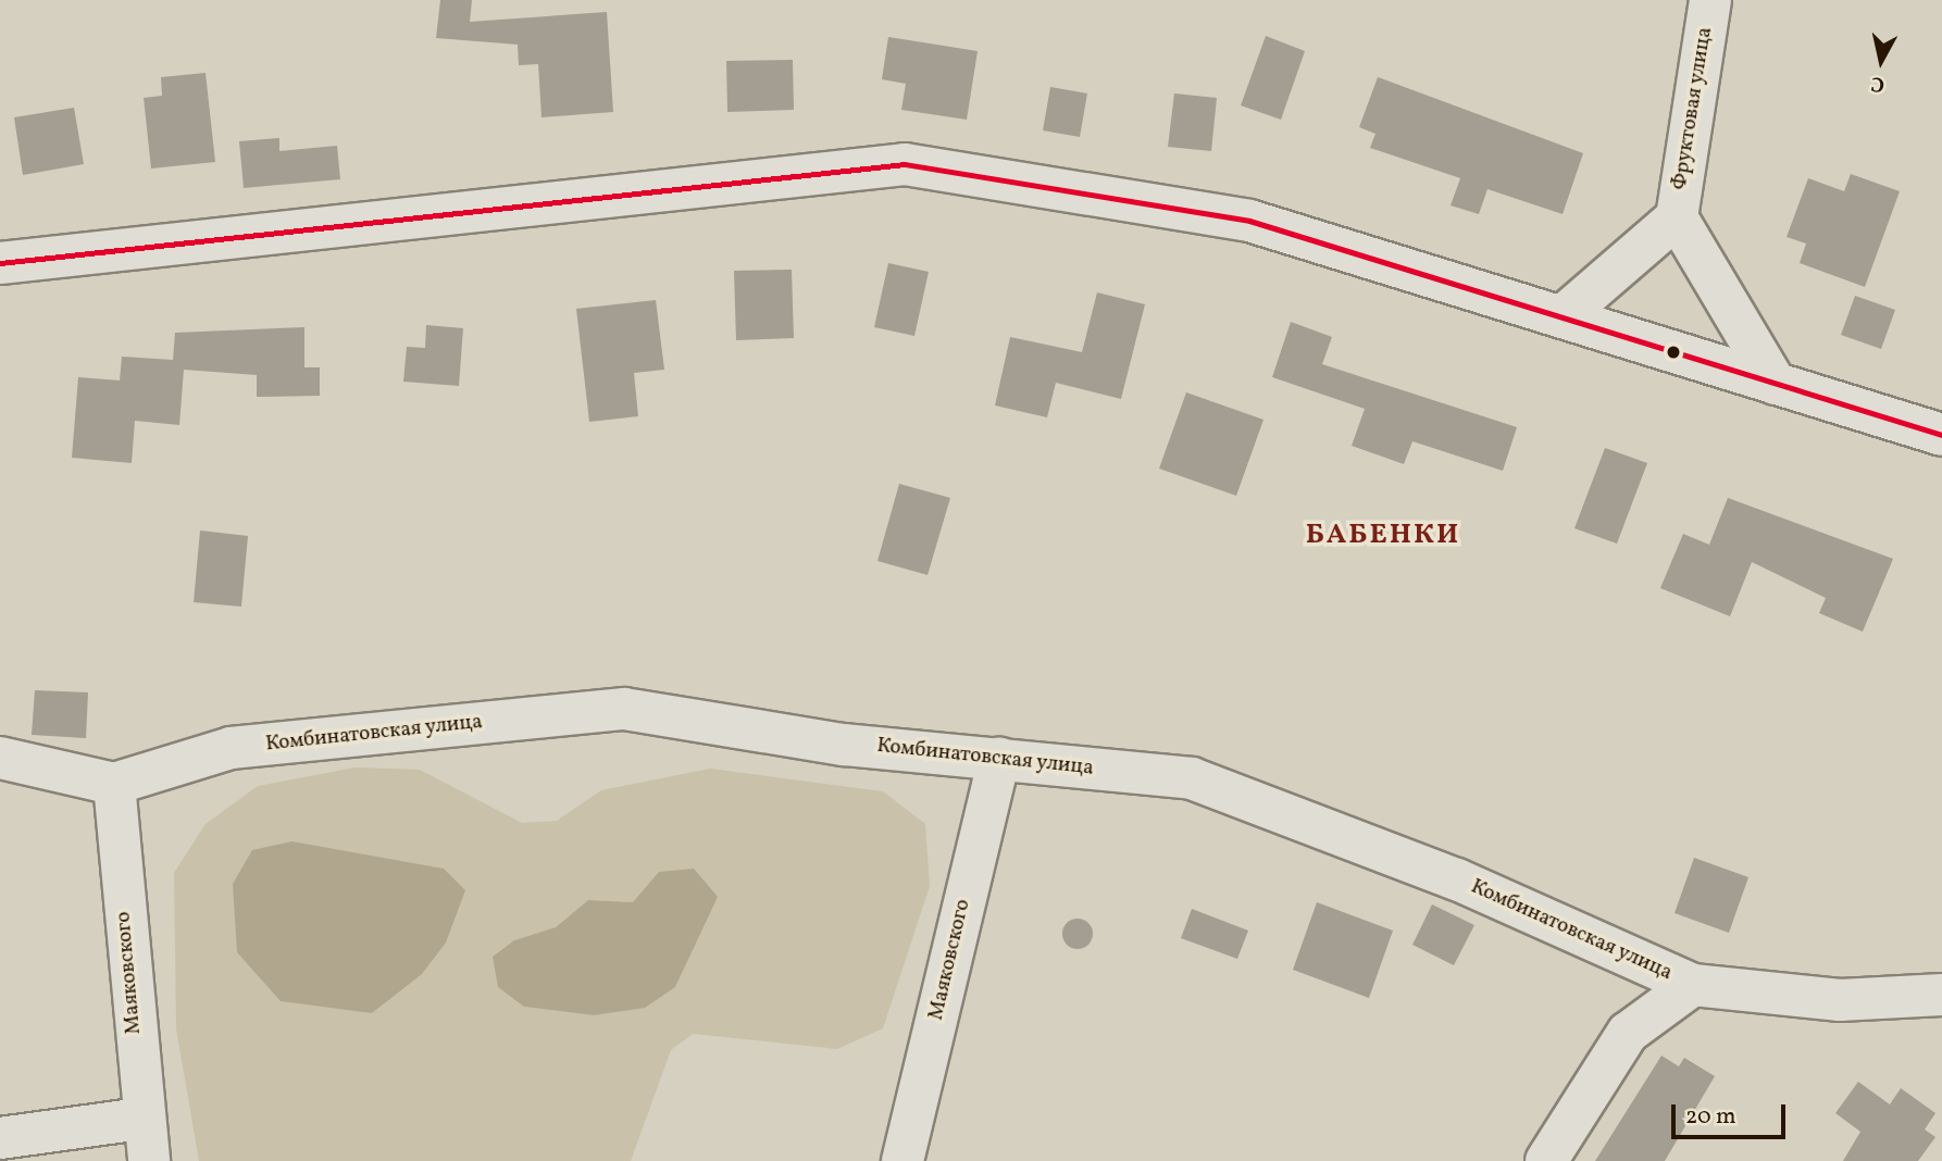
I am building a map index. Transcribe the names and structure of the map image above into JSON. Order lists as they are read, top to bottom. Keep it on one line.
{"streets":{"street":["Фруктовая улица","Комбинатовская улица","Маяковского"]},"crossings":[["Комбинатовская улица","Маяковского"]],"districts":["БАБЕНКИ"],"scale_bar":"20 m","north":"bottom"}
